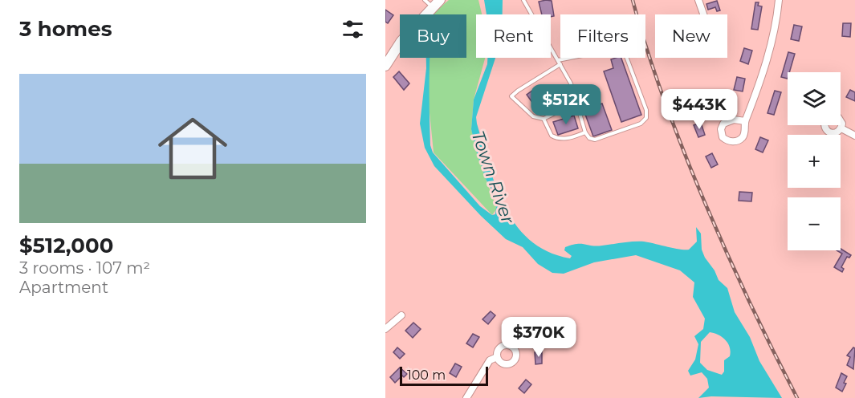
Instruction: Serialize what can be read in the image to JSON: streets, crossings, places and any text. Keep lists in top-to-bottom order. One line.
{"water":["Town River"],"scale_bar":"100 m","page":{"heading":"3 homes","chip":["Buy","Rent","Filters","New"],"list":[{"name":"$512,000","note":"3 rooms · 107 m² · Apartment"}],"map_buttons":["+","−"],"price":["$512K","$443K","$370K"],"scale":"100 m"}}
